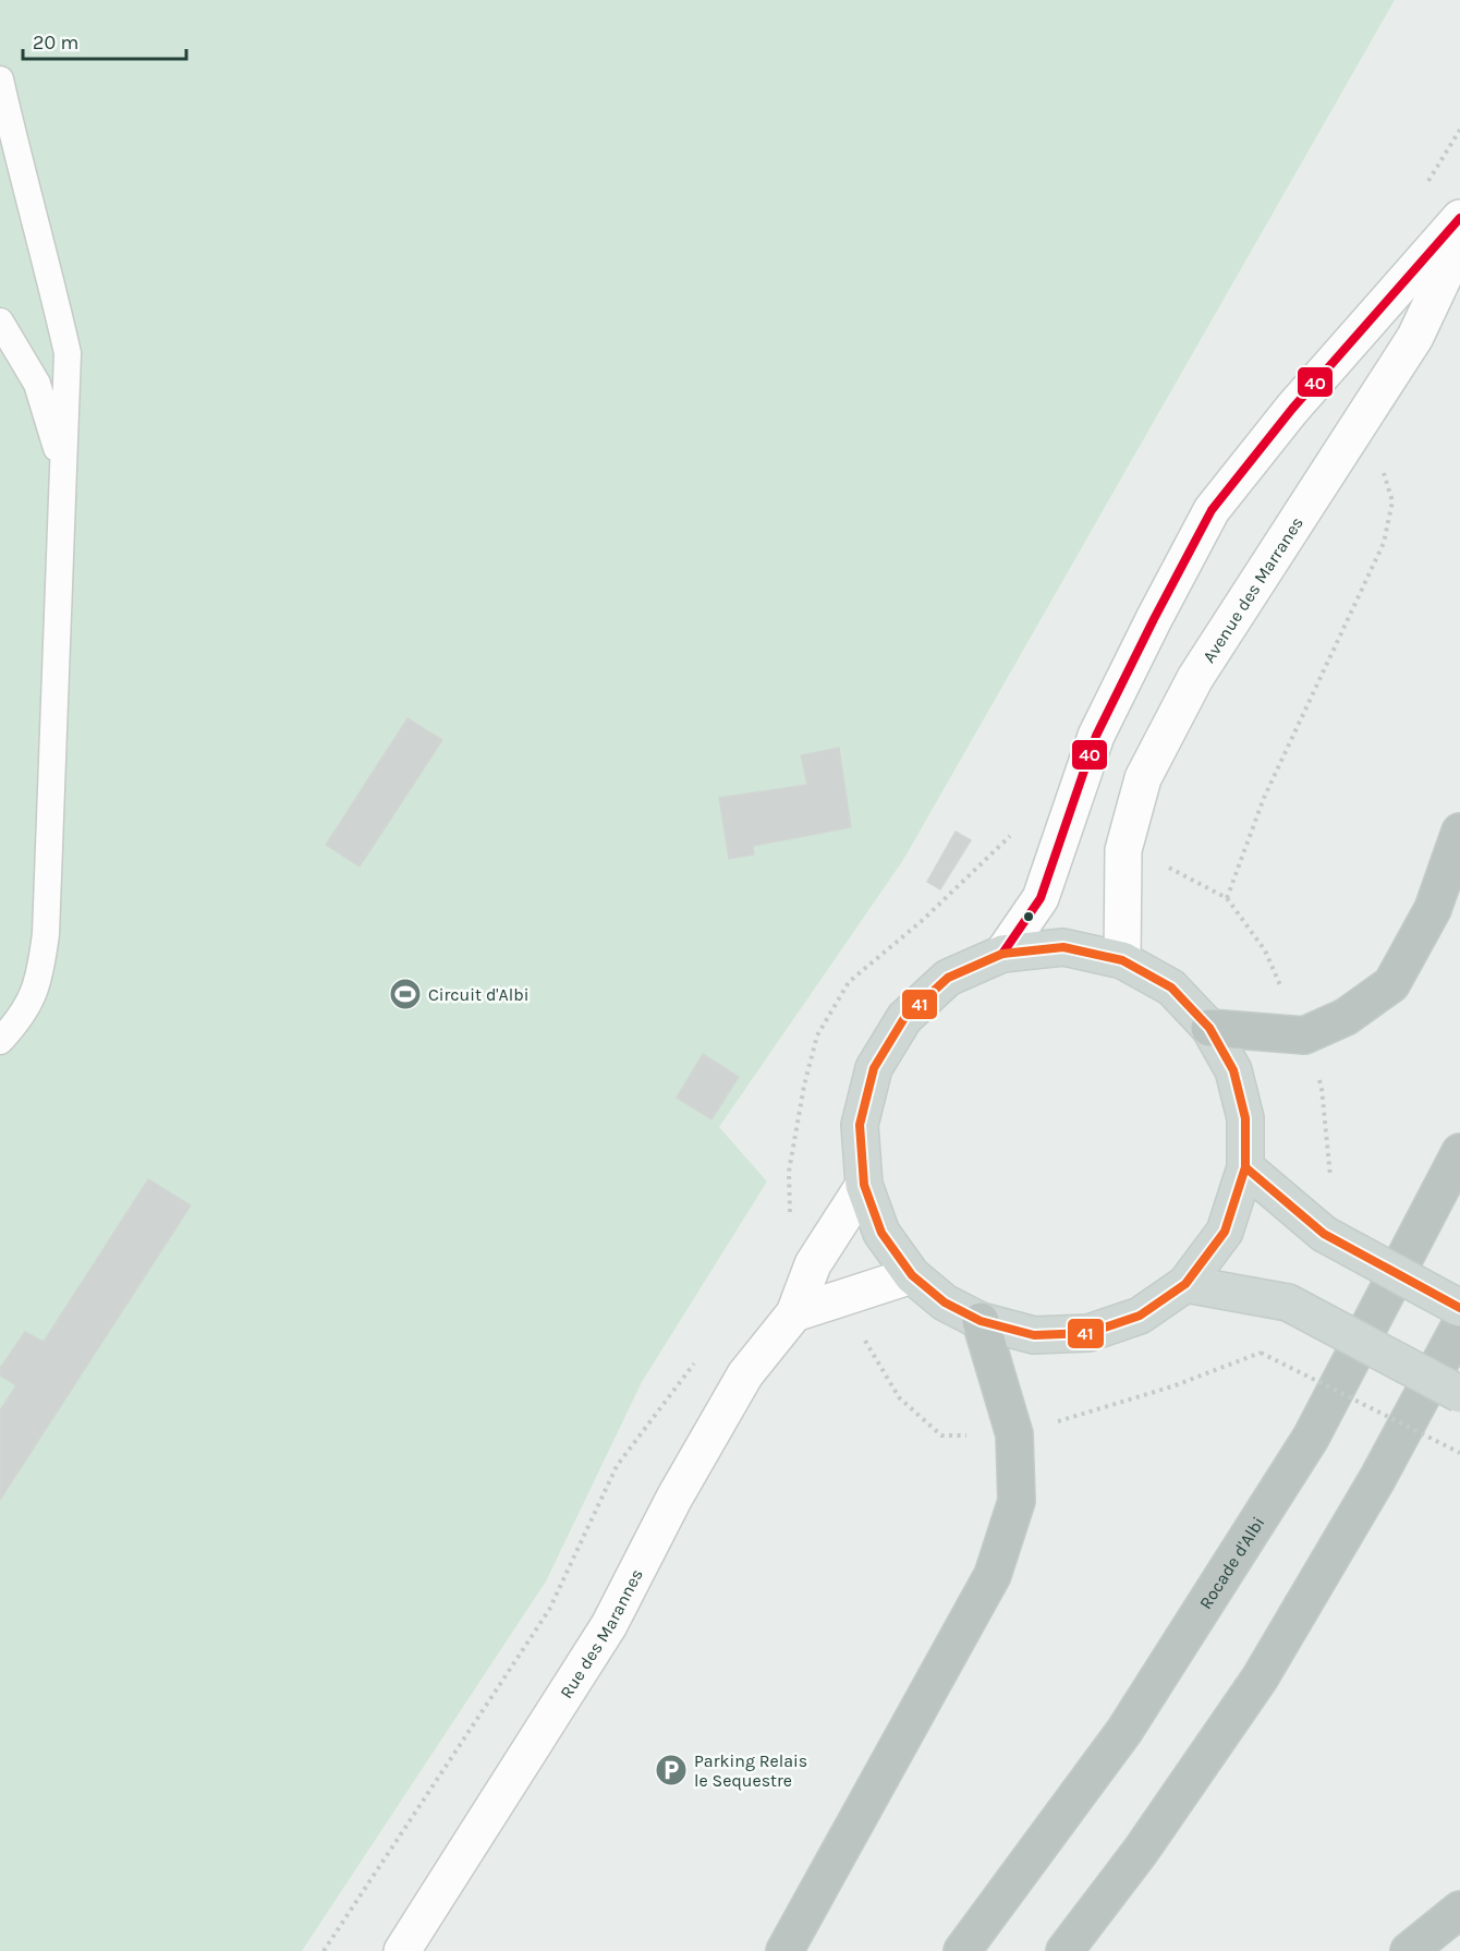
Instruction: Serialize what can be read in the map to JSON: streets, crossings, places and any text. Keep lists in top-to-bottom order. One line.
{"streets":{"highway":["Rocade d'Albi"],"street":["Avenue des Marranes","Rue des Marannes"]},"places":{"sports":["Circuit d'Albi"],"parking":["Parking Relais le Sequestre"]},"lines":["transit line 40","transit line 41"],"scale_bar":"20 m"}
